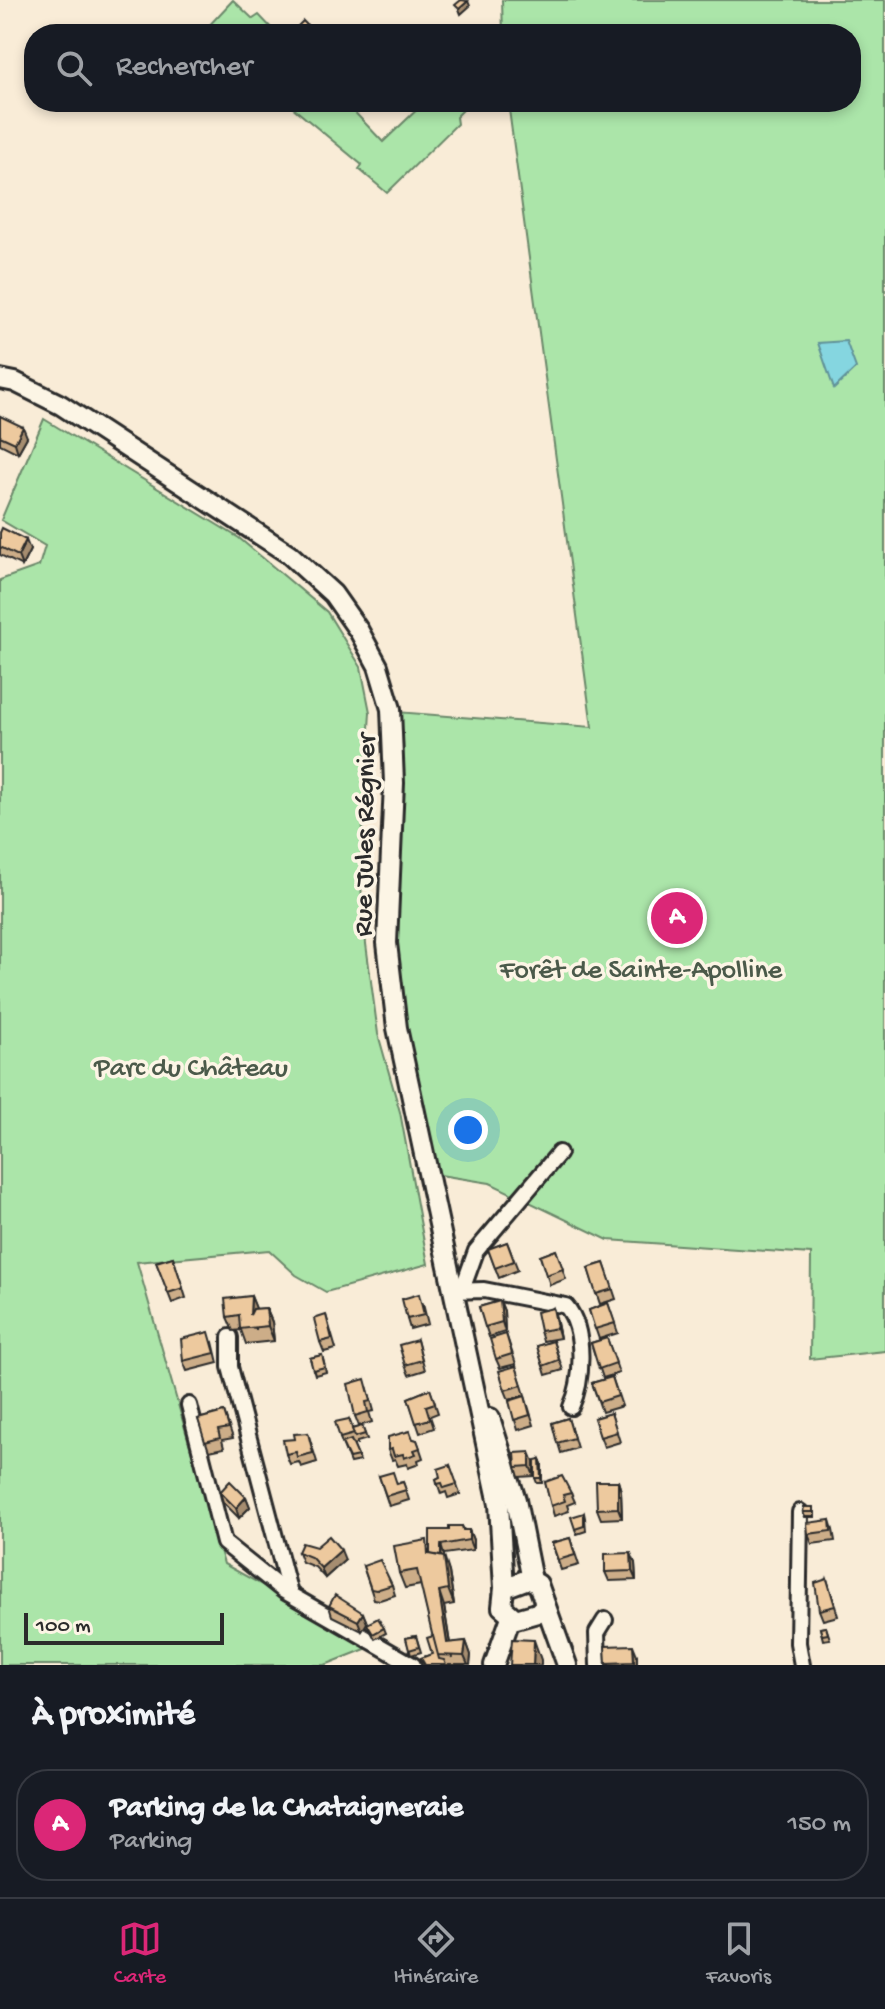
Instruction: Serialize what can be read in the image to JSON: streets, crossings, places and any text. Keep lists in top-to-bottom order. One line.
{"streets":{"street":["Rue Jules Régnier"]},"parks":["Forêt de Sainte-Apolline","Parc du Château"],"scale_bar":"100 m","page":{"search":"Rechercher","pins":"A","scale":"100 m","heading":"À proximité","list":[{"mark":"A","name":"Parking de la Chataigneraie","note":"Parking","value":"150 m"}],"nav":["Carte","Itinéraire","Favoris"]}}
